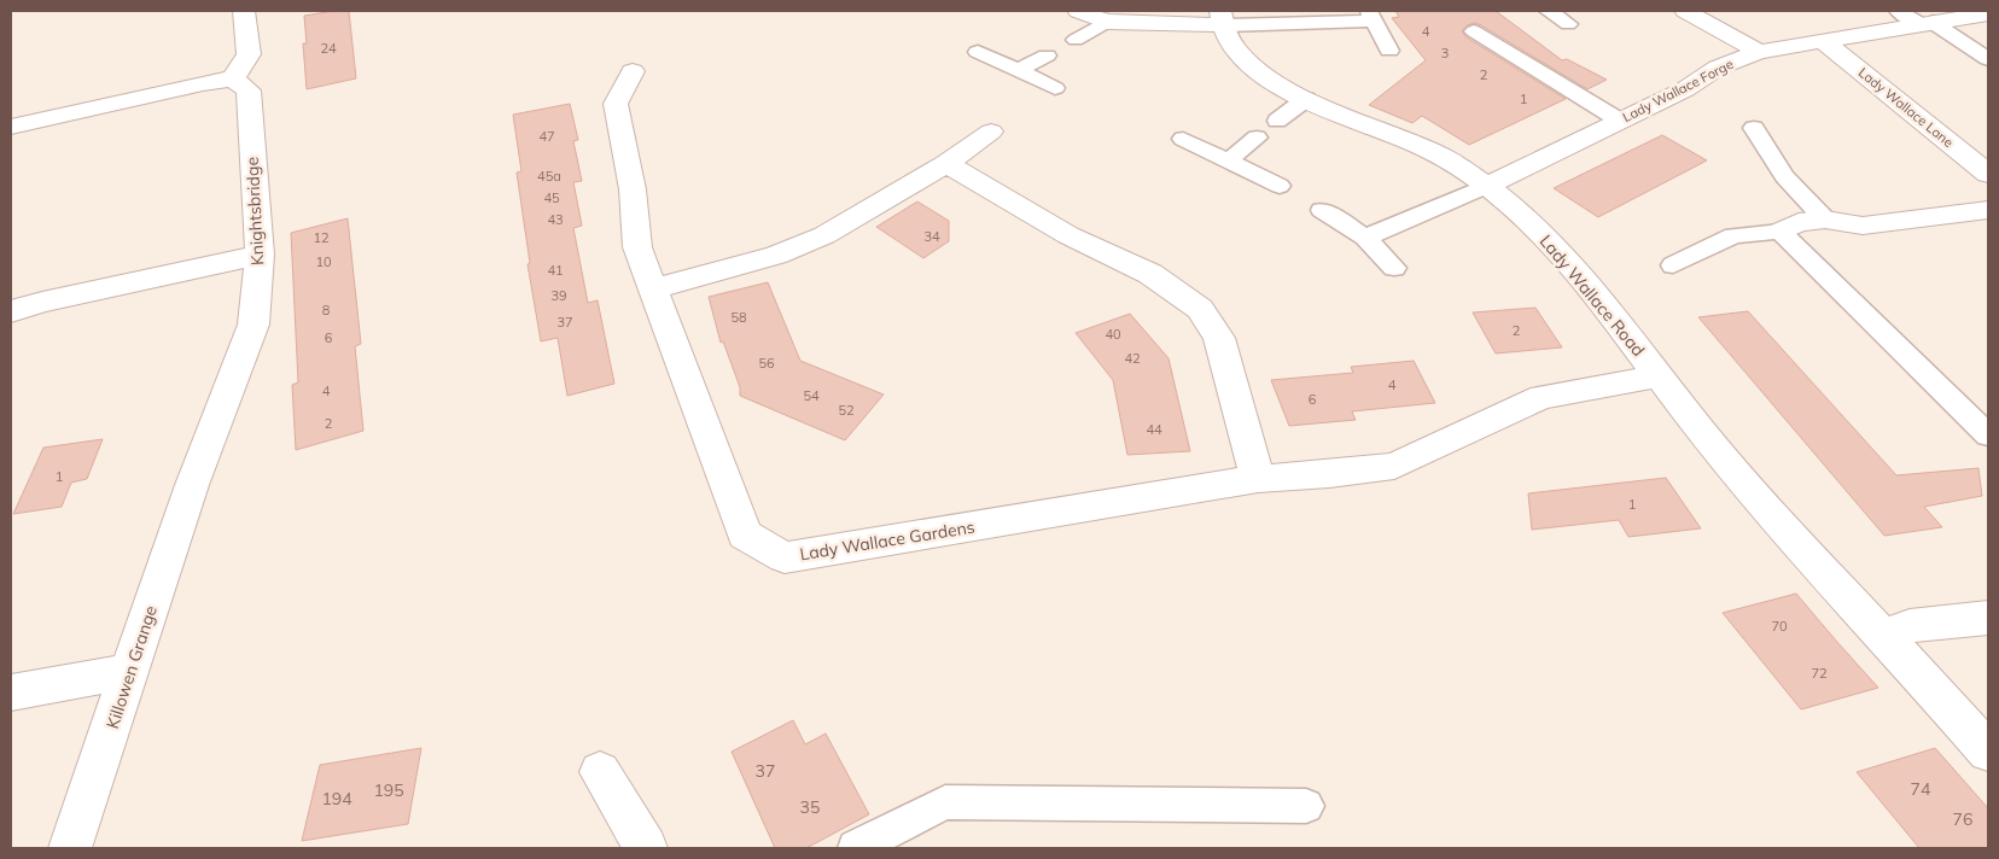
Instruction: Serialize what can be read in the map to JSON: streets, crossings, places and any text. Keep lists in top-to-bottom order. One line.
{"streets":{"street":["Lady Wallace Forge","Lady Wallace Lane","Knightsbridge","Lady Wallace Road","Lady Wallace Gardens","Killowen Grange"]},"crossings":[["Lady Wallace Forge","Lady Wallace Lane"],["Lady Wallace Forge","Lady Wallace Road"],["Knightsbridge","Killowen Grange"],["Lady Wallace Road","Lady Wallace Gardens"]],"house_numbers":["4","24","3","2","1","47","45a","45","43","34","12","10","41","39","8","58","37","2","40","6","42","56","4","4","54","6","52","2","44","1","1","70","72","37","74","195","194","35","76"]}
